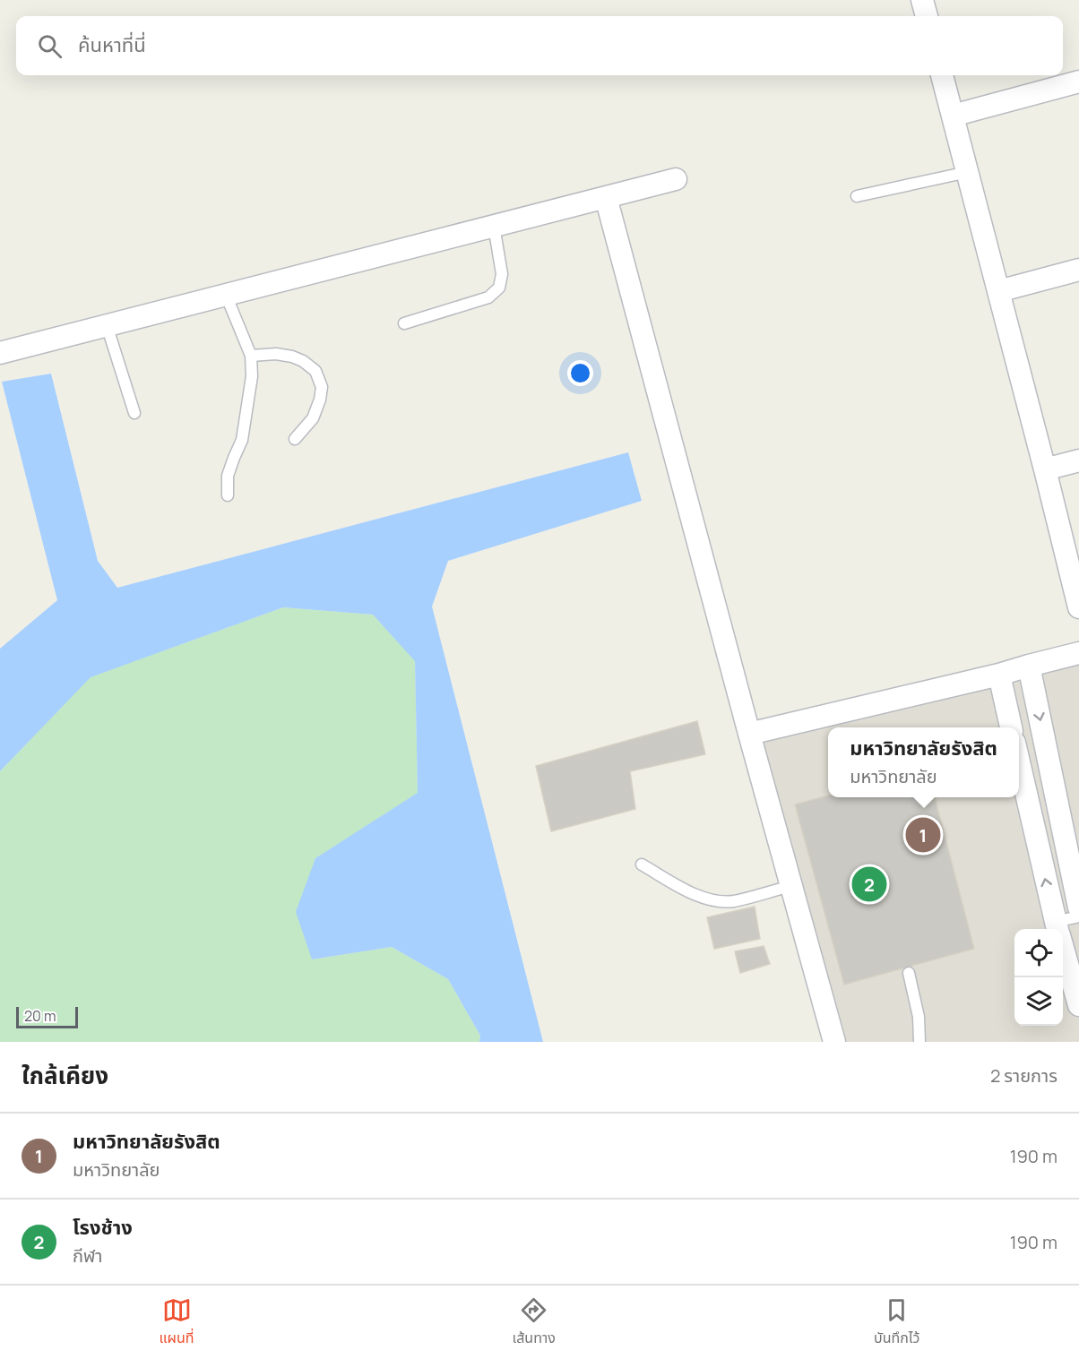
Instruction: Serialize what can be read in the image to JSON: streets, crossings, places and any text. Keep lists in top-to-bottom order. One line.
{"scale_bar":"20 m","page":{"search":"ค้นหาที่นี่","popup":["มหาวิทยาลัยรังสิต","มหาวิทยาลัย"],"pins":["1","2"],"scale":"20 m","heading":["ใกล้เคียง","2 รายการ"],"list":[{"mark":"1","name":"มหาวิทยาลัยรังสิต","note":"มหาวิทยาลัย","value":"190 m"},{"mark":"2","name":"โรงช้าง","note":"กีฬา","value":"190 m"}],"nav":["แผนที่","เส้นทาง","บันทึกไว้"]}}
